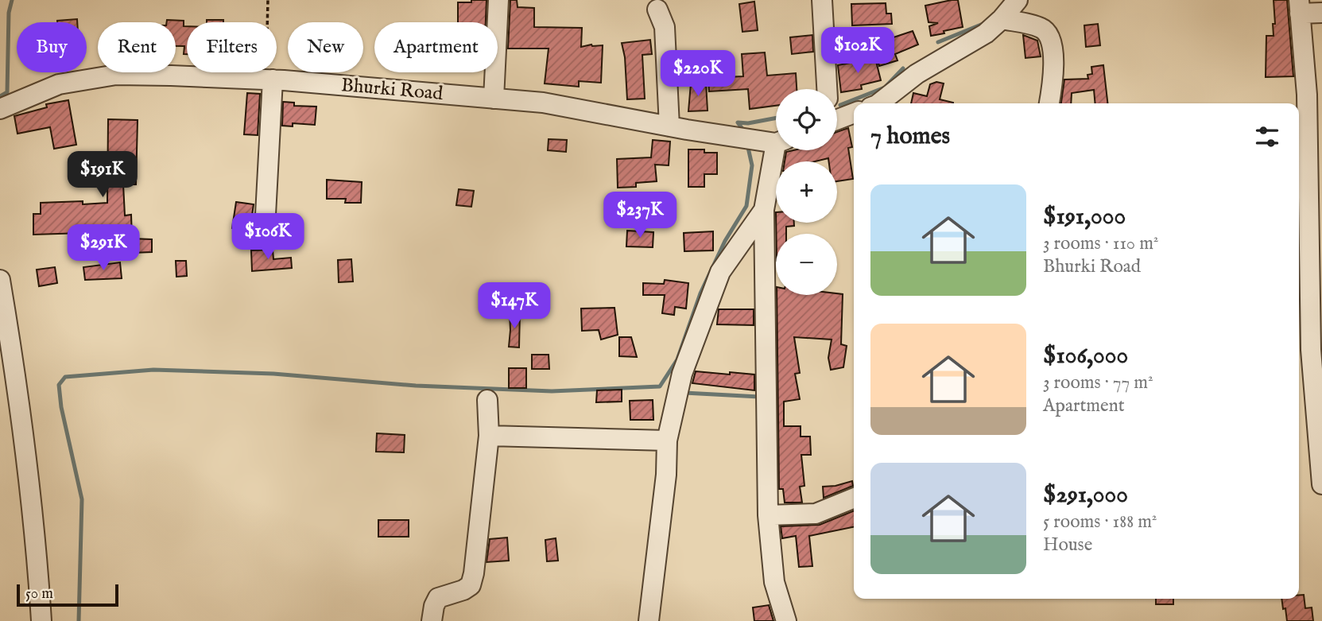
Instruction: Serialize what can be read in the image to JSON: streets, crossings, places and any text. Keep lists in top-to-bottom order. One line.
{"streets":{"street":["Bhurki Road"]},"scale_bar":"50 m","page":{"chip":["Buy","Rent","Filters","New","Apartment"],"price":["$102K","$220K","$191K","$237K","$106K","$291K","$147K"],"map_buttons":["+","−"],"heading":"7 homes","list":[{"name":"$191,000","note":"3 rooms · 110 m² · Bhurki Road"},{"name":"$106,000","note":"3 rooms · 77 m² · Apartment"},{"name":"$291,000","note":"5 rooms · 188 m² · House"}],"scale":"50 m"}}
